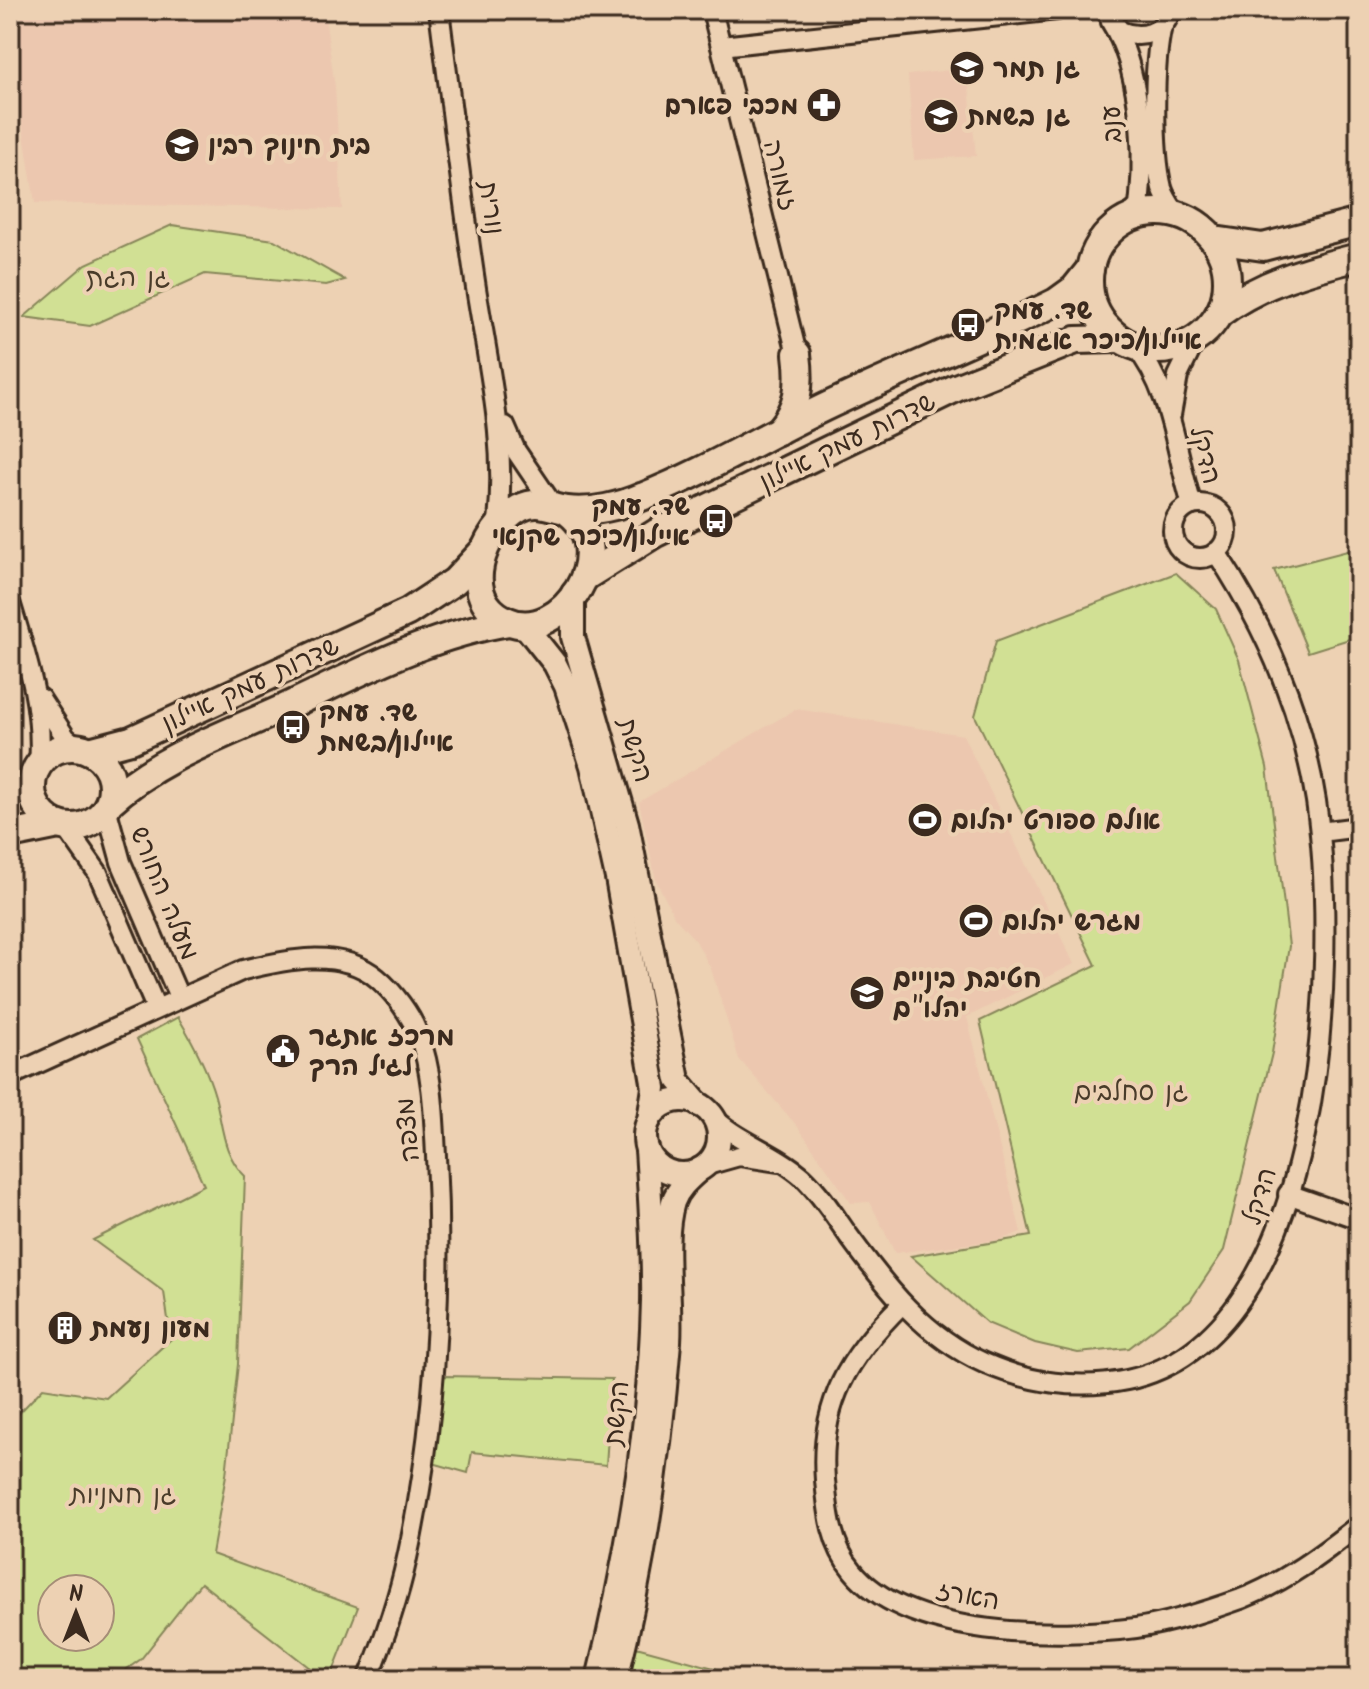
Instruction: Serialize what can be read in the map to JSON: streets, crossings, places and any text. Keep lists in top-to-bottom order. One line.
{"streets":{"main road":["שדרות עמק איילון"],"street":["ענב","זמורה","נורית","הדקל","הקשת","מעלה החורש","מצפה","הארז"]},"crossings":[["ענב","שדרות עמק איילון"],["ענב","הדקל"],["נורית","שדרות עמק איילון"],["נורית","הקשת"],["שדרות עמק איילון","הדקל"],["שדרות עמק איילון","הקשת"],["שדרות עמק איילון","מעלה החורש"],["הדקל","הקשת"],["הדקל","הארז"],["מעלה החורש","מצפה"]],"parks":["גן הגת","גן סחלבים","גן חמניות"],"places":{"school or university":["גן תמר","גן בשמת","בית חינוך רבין","חטיבת ביניים יהלו\"ם"],"pharmacy":["מכבי פארם"],"bus stop":["שד. עמק איילון/כיכר אגמית","שד. עמק איילון/כיכר שקנאי","שד. עמק איילון/בשמת"],"sports":["אולם ספורט יהלום","מגרש יהלום"],"public building":["מרכז אתגר לגיל הרך"],"building":["מעון נעמת"]},"north":"top"}
